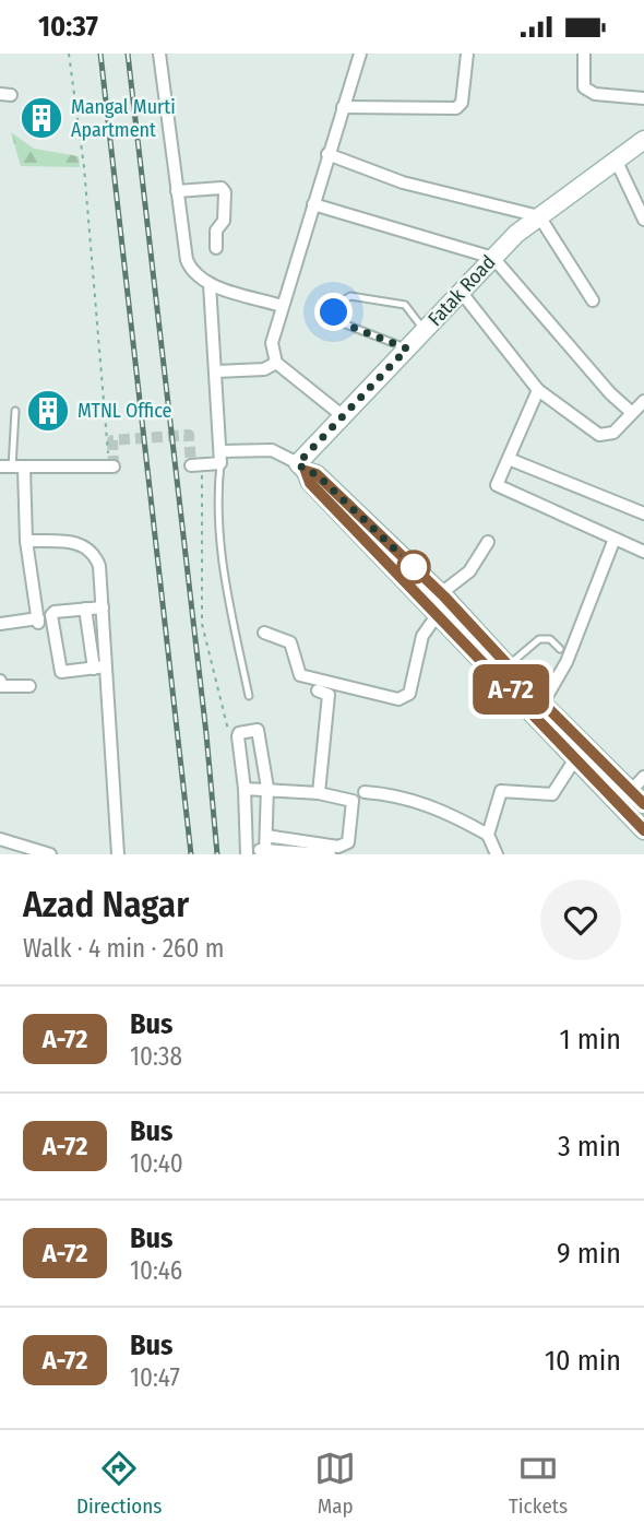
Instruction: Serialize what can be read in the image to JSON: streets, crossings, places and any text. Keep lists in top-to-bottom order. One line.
{"streets":{"main road":["Fatak Road"]},"places":{"building":["Mangal Murti Apartment","MTNL Office"]},"lines":["bus line A-72"],"page":{"status":"10:37","on_map":"A-72","heading":["Azad Nagar","Walk · 4 min · 260 m"],"list":[{"mark":"A-72","name":"Bus","note":"10:38","value":"1 min"},{"mark":"A-72","name":"Bus","note":"10:40","value":"3 min"},{"mark":"A-72","name":"Bus","note":"10:46","value":"9 min"},{"mark":"A-72","name":"Bus","note":"10:47","value":"10 min"}],"tabs":["Directions","Map","Tickets"]}}
